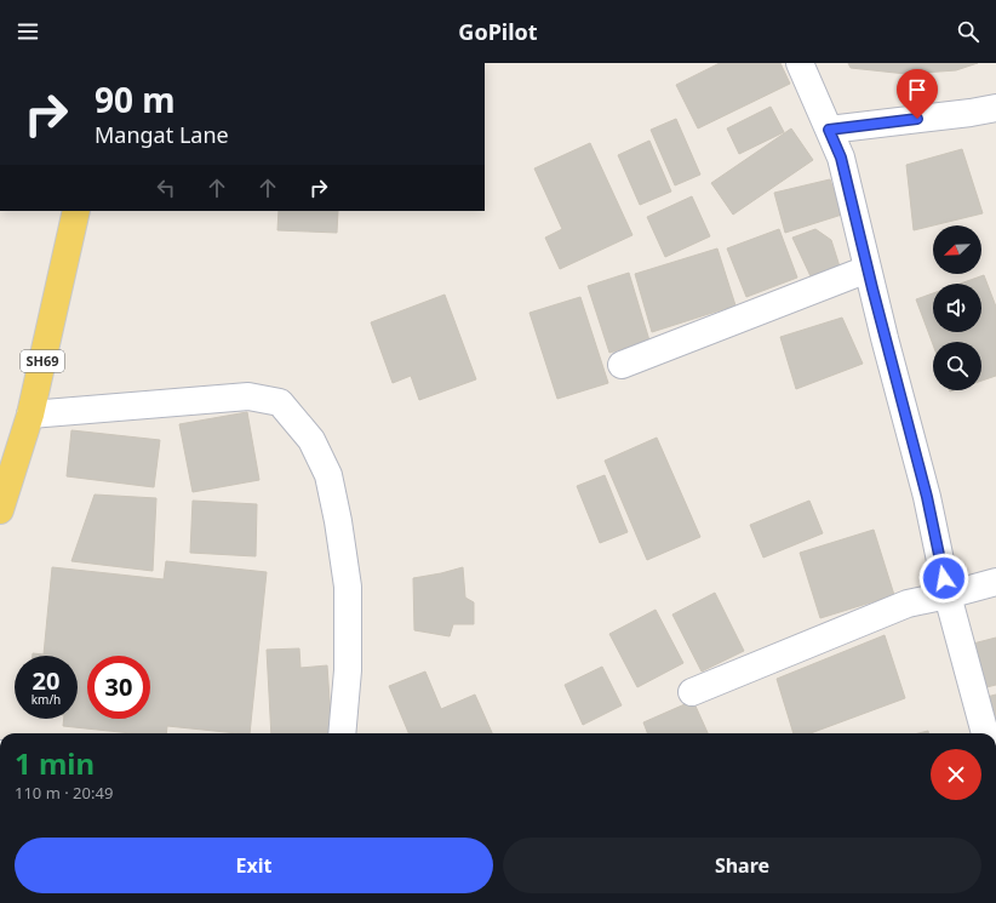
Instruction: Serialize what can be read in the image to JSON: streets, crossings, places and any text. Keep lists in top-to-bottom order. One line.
{"streets":{"main road":["SH69"]},"north":"bottom left","page":{"header":"GoPilot","turn":["90 m","Mangat Lane"],"speed":"20 km/h","limit":"30","heading":["1 min","110 m · 20:49"],"buttons":["Exit","Share"]}}
